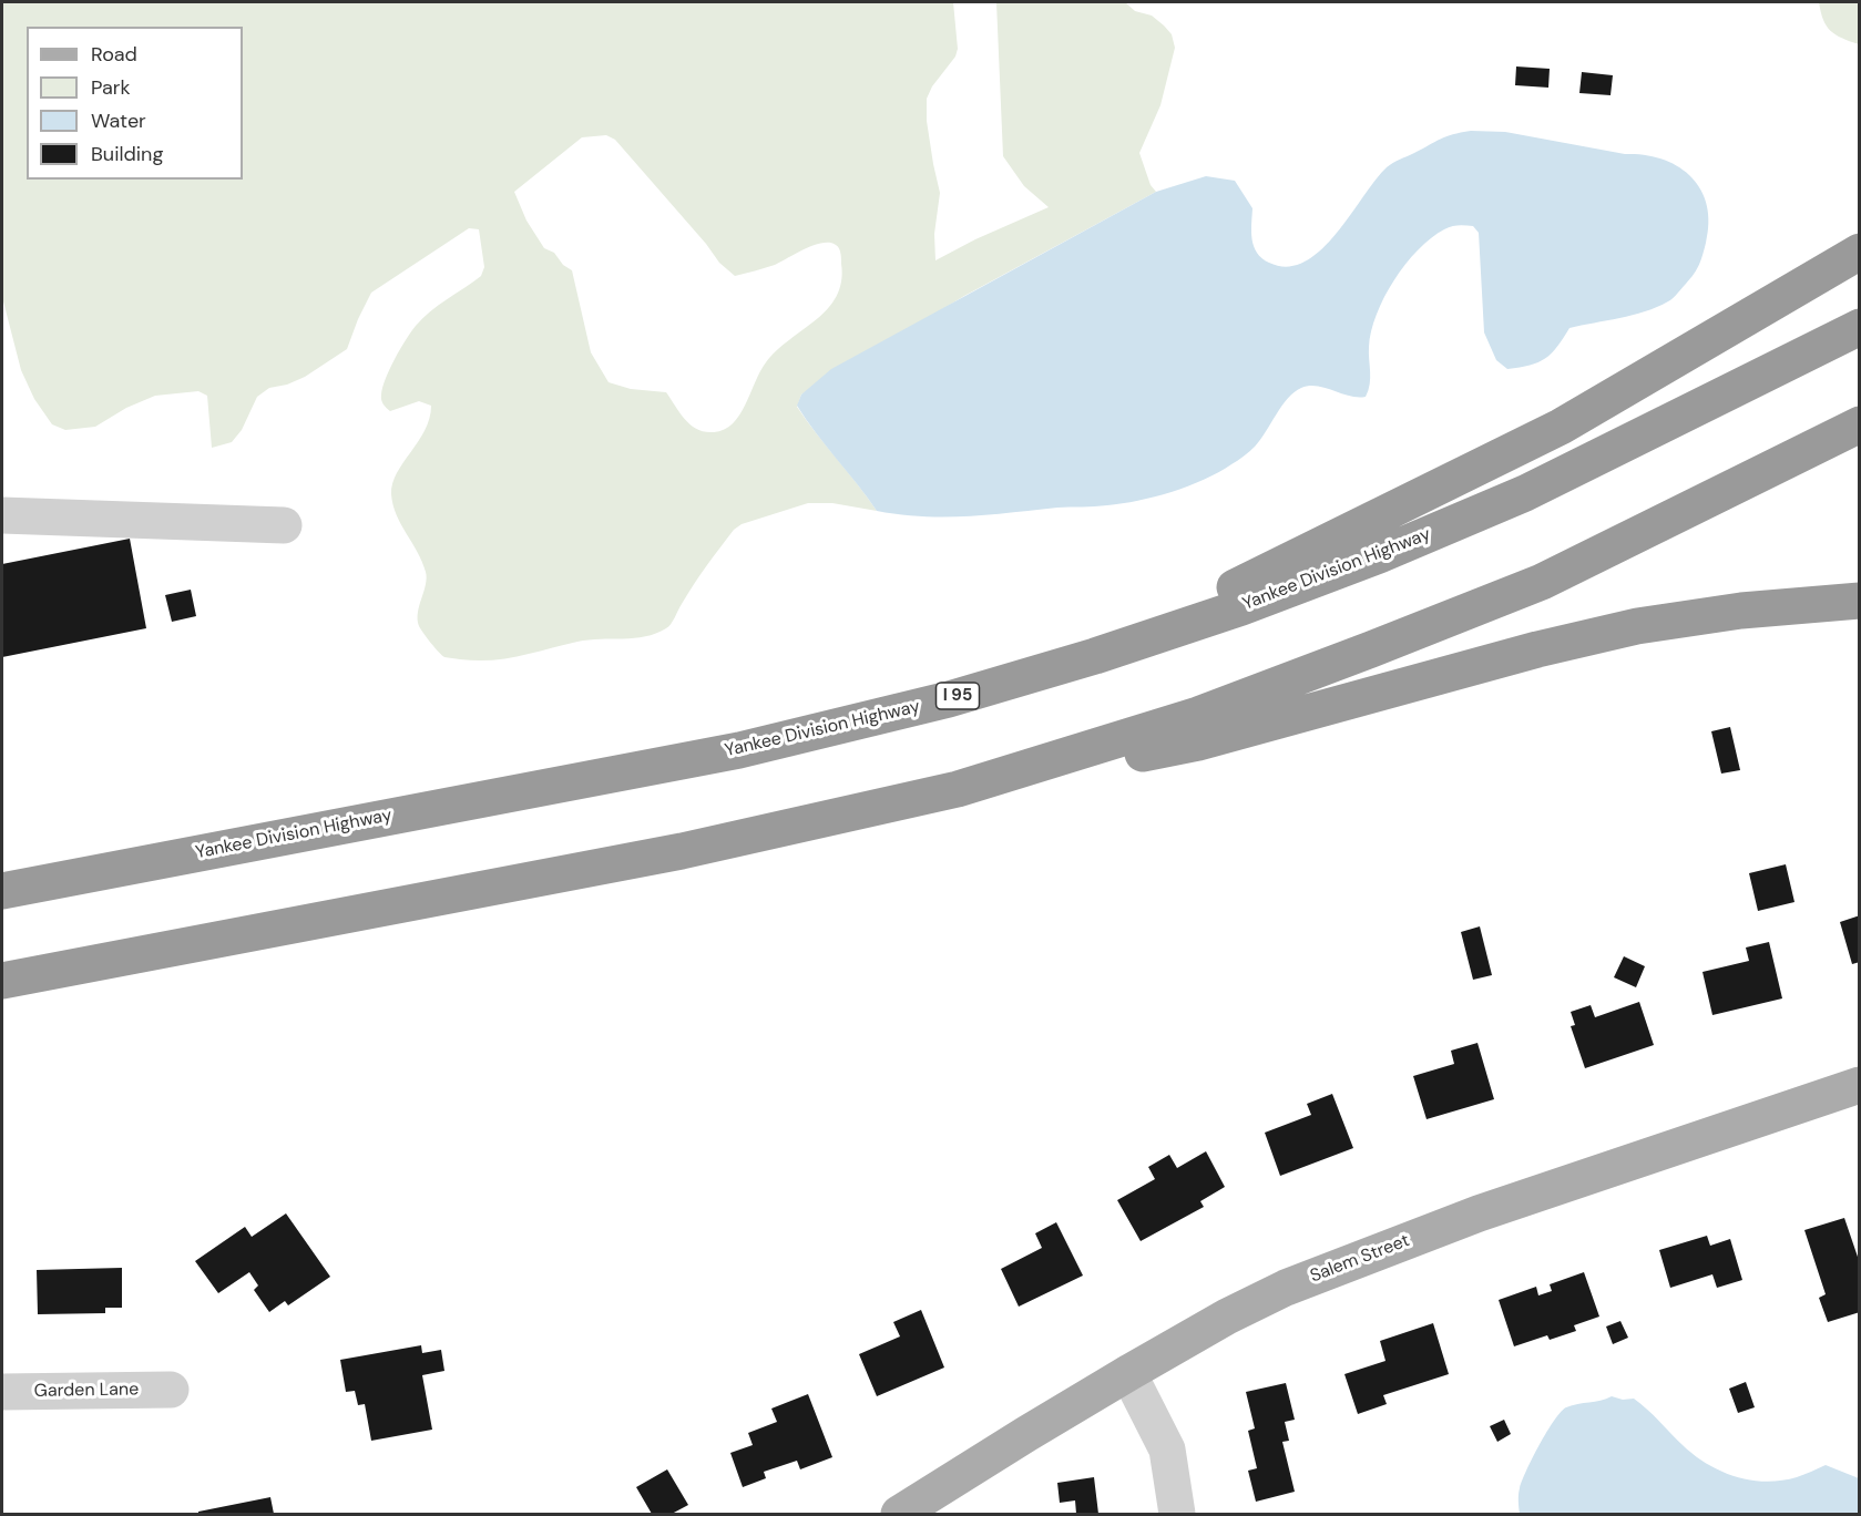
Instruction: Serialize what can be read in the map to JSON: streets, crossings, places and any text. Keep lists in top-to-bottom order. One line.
{"streets":{"highway":["Yankee Division Highway","I 95"],"main road":["Salem Street"],"street":["Garden Lane"]},"legend":["Road","Park","Water","Building"]}
